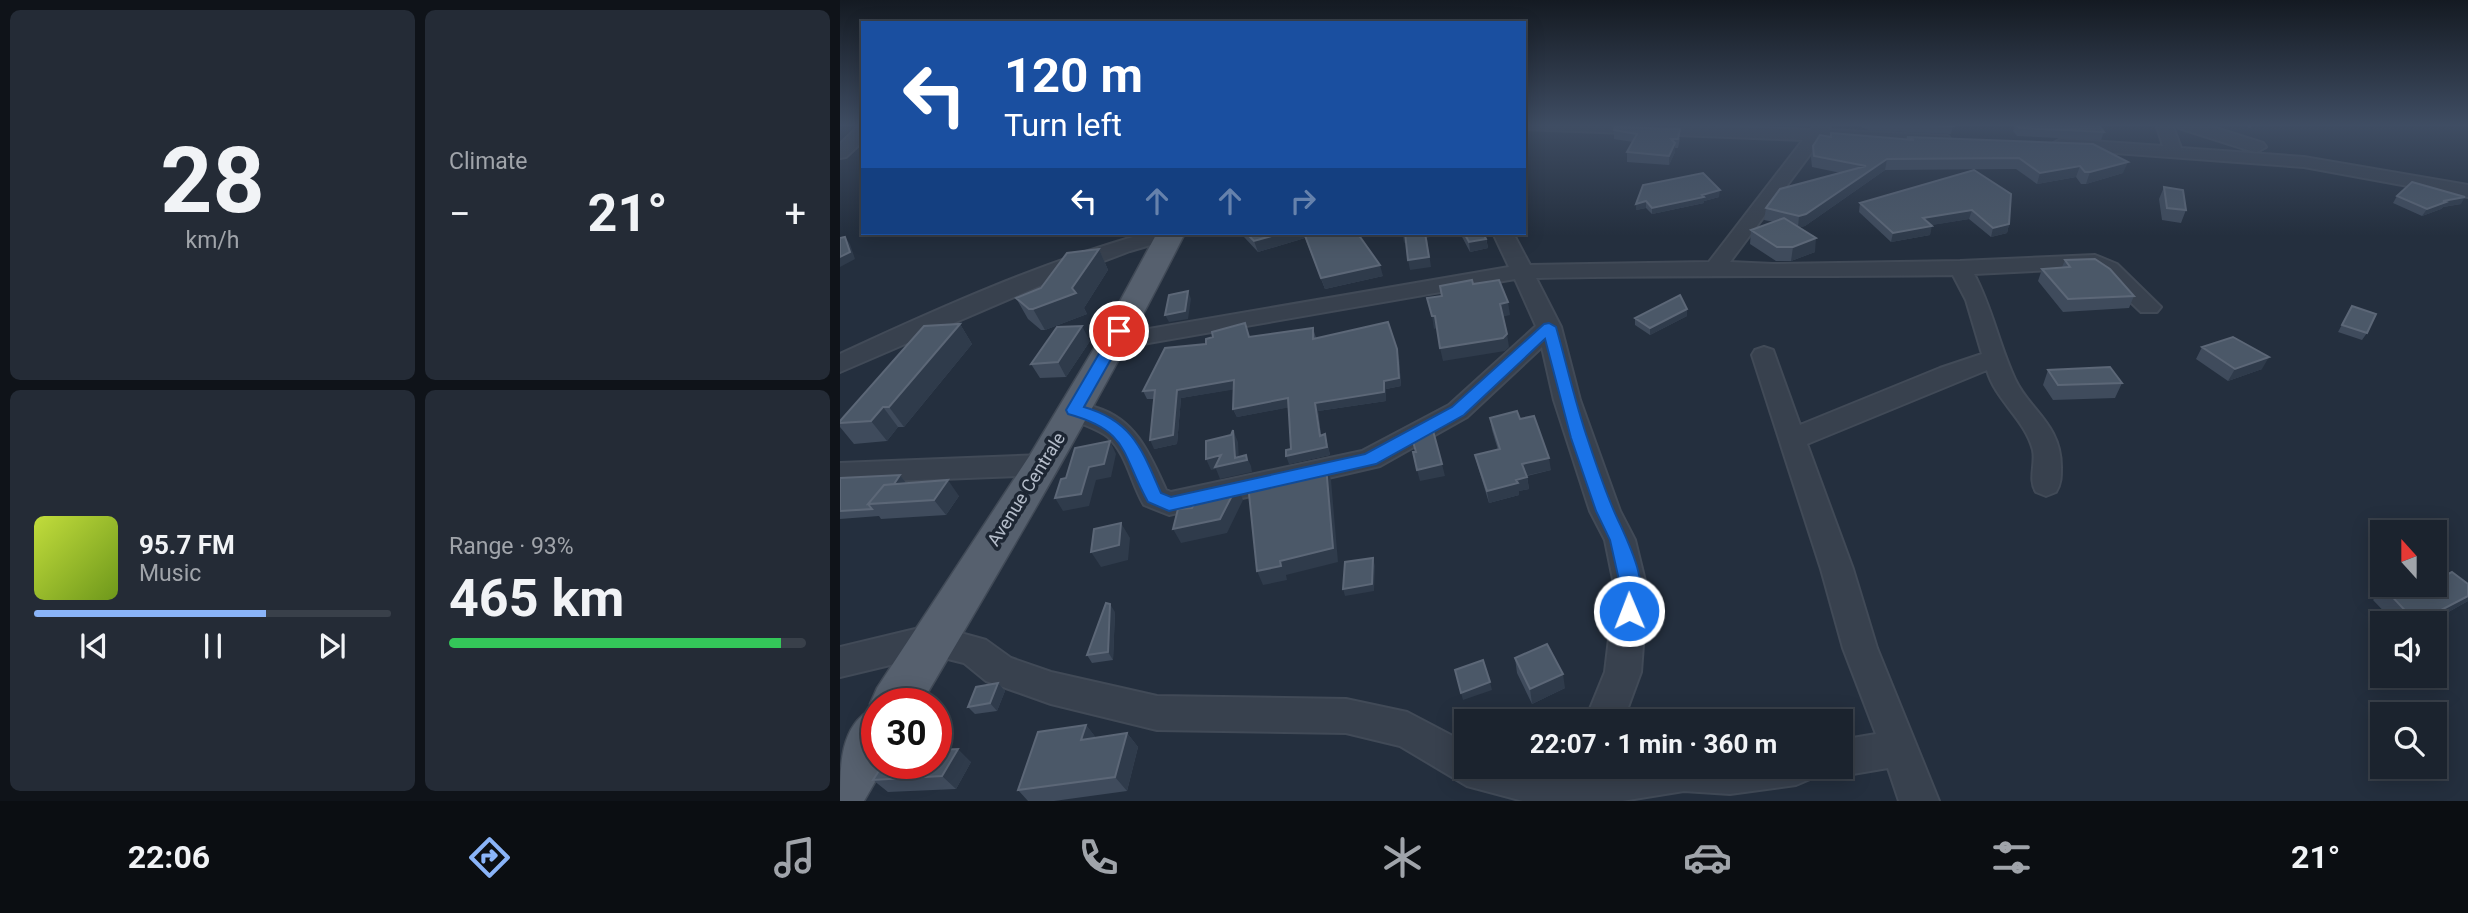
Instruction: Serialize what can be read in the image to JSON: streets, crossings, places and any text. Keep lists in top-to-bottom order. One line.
{"streets":{"main road":["Avenue Centrale"]},"north":"top","page":{"tile":[["28","km/h"],"Climate",["Range · 93%","465 km"]],"turn":["120 m","Turn left"],"heat":["−","21°","+"],"song":["95.7 FM","Music"],"limit":"30","trip":"22:07 · 1 min · 360 m","tabs":["22:06","21°"]}}
